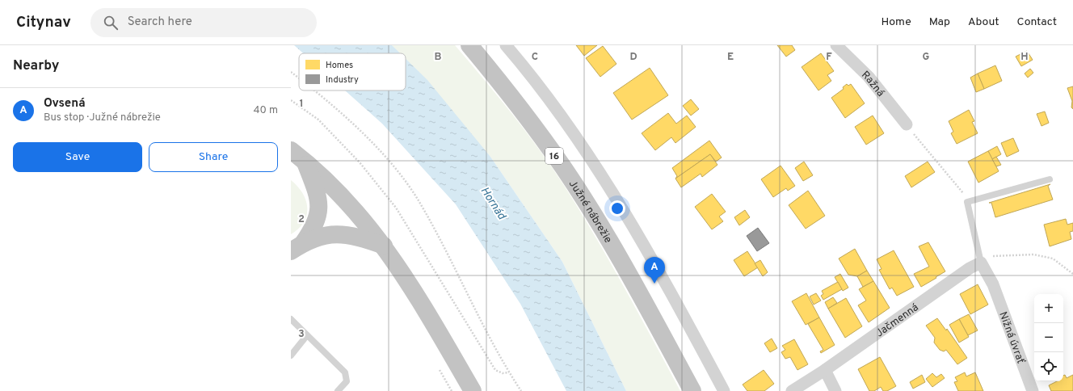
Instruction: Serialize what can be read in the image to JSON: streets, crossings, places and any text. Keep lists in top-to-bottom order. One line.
{"streets":{"highway":["16","Južné nábrežie"],"street":["Ražná","Jačmenná","Nižná úvrať"]},"crossings":[["Jačmenná","Nižná úvrať"]],"water":["Hornád"],"legend":["Homes","Industry"],"page":{"header":"Citynav","search":"Search here","nav":["Home","Map","About","Contact"],"heading":"Nearby","list":[{"mark":"A","name":"Ovsená","note":"Bus stop · Južné nábrežie","value":"40 m"}],"buttons":["Save","Share"],"pins":"A","map_buttons":["+","−"]},"grid":{"columns":["B","C","D","E","F","G","H"],"rows":["1","2","3"]}}
